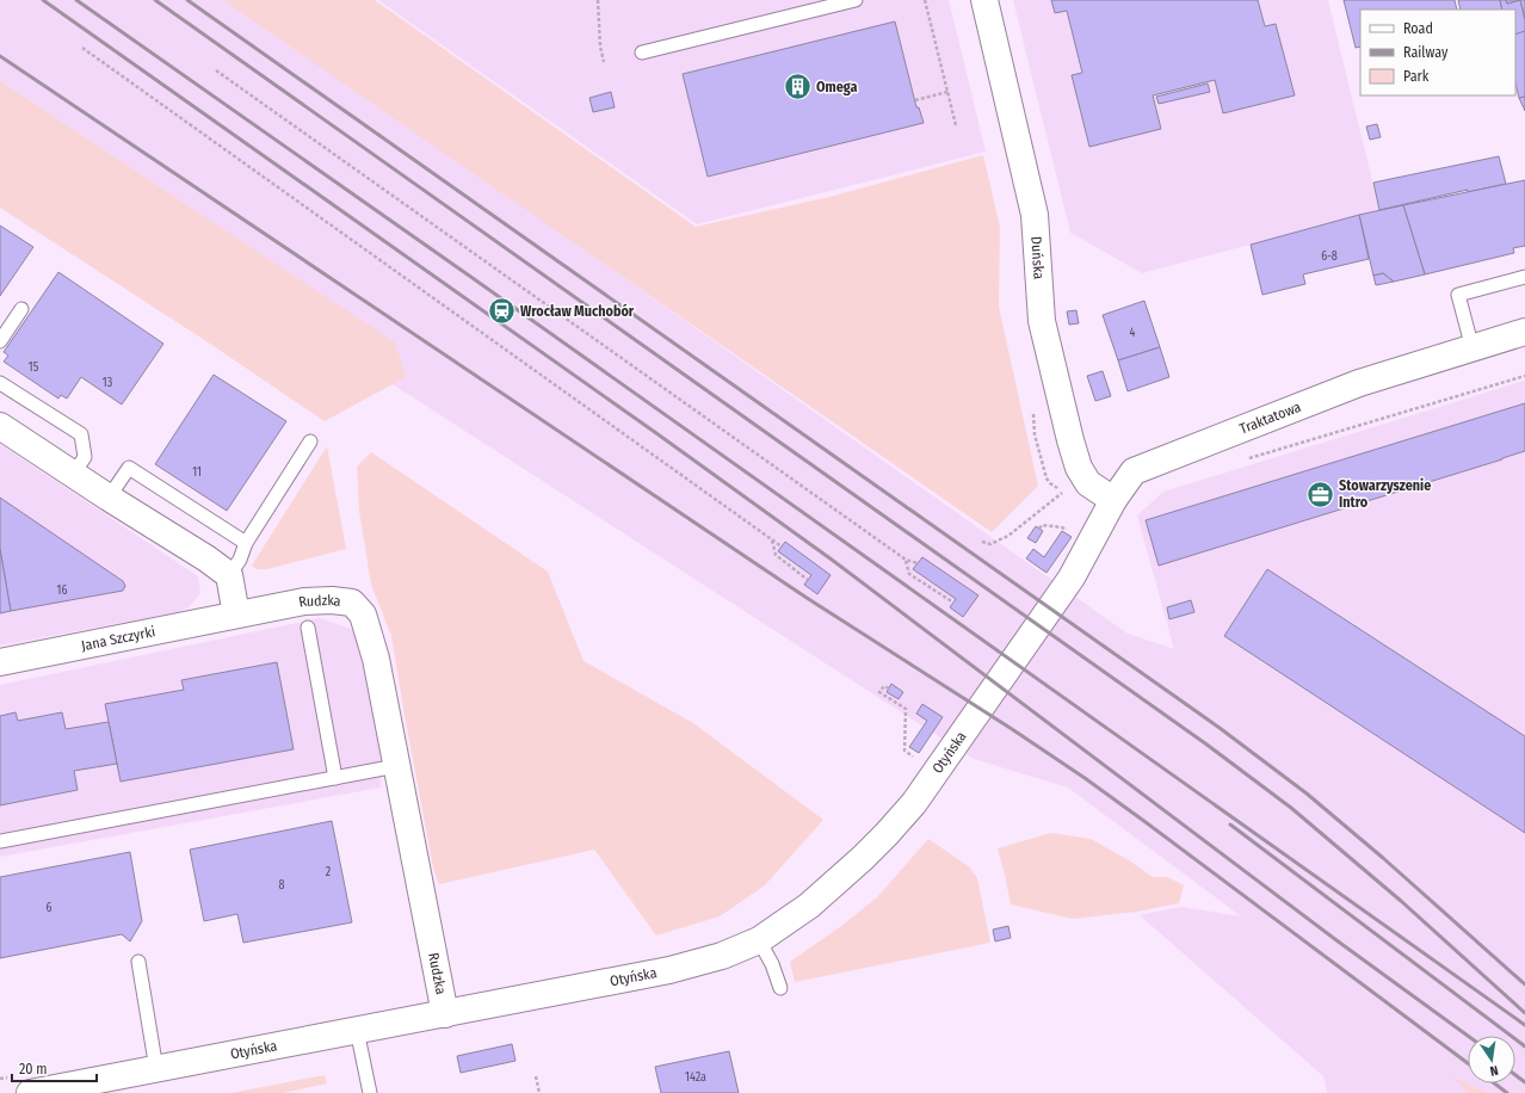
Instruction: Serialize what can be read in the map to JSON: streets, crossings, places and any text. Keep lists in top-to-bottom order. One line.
{"streets":{"street":["Duńska","Traktatowa","Rudzka","Jana Szczyrki","Otyńska"]},"crossings":[["Duńska","Traktatowa"],["Traktatowa","Otyńska"],["Rudzka","Jana Szczyrki"],["Rudzka","Otyńska"]],"places":{"building":["Omega"],"station":["Wrocław Muchobór"],"office":["Stowarzyszenie Intro"]},"house_numbers":["6-8","4","15","13","11","16","2","8","6","142a"],"legend":["Road","Railway","Park"],"scale_bar":"20 m","north":"bottom"}
